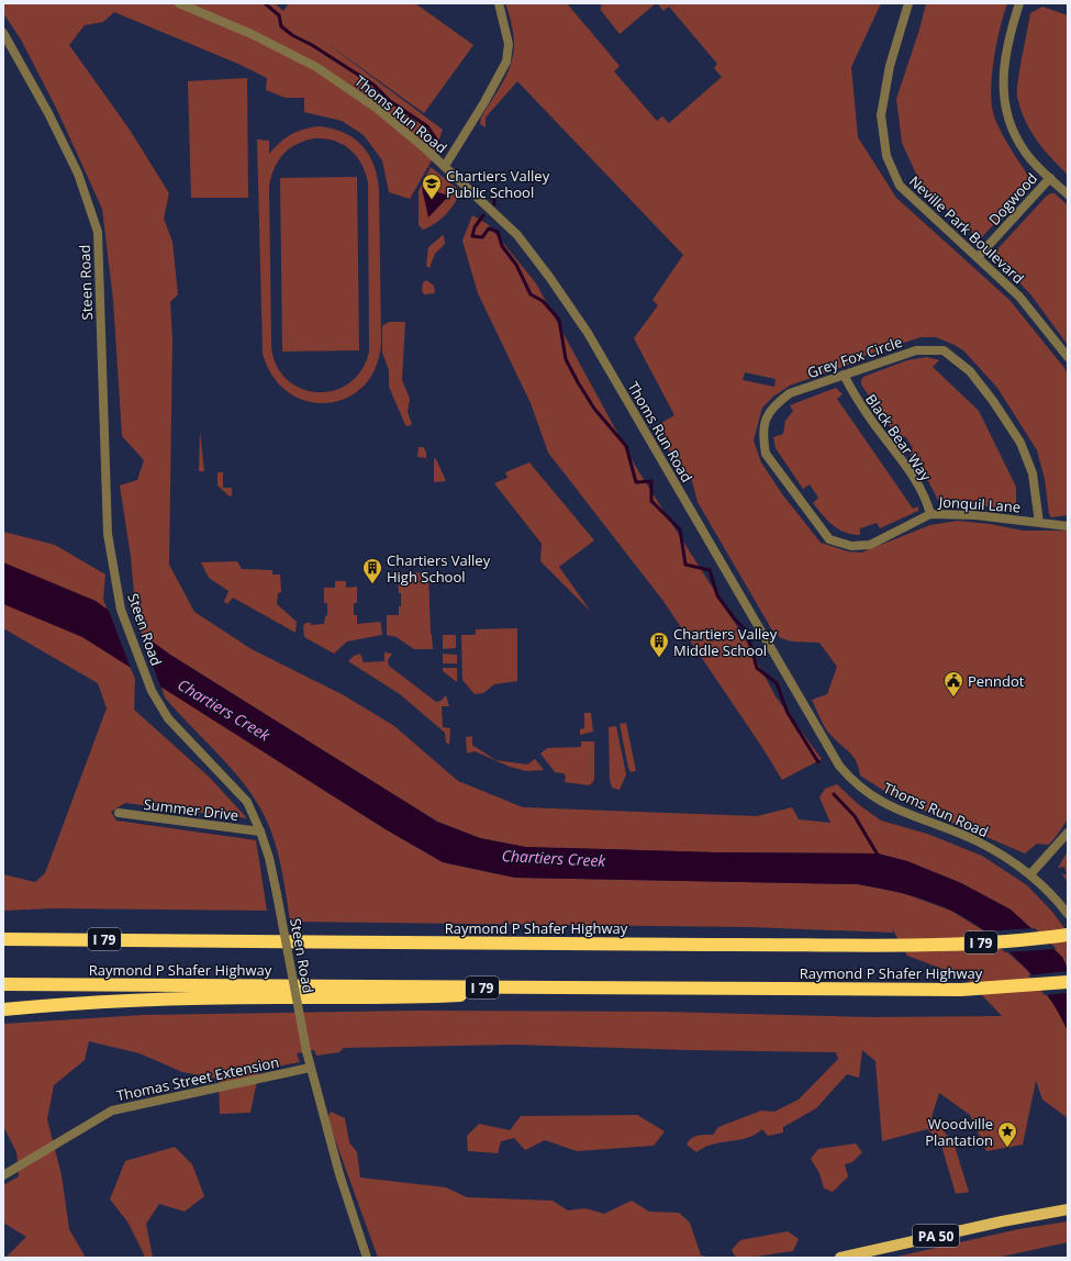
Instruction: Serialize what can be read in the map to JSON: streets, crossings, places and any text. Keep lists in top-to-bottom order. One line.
{"streets":{"highway":["Raymond P Shafer Highway","I 79"],"main road":["PA 50"],"street":["Thoms Run Road","Dogwood","Neville Park Boulevard","Steen Road","Grey Fox Circle","Black Bear Way","Jonquil Lane","Summer Drive","Thomas Street Extension"]},"crossings":[["Dogwood","Neville Park Boulevard"],["Steen Road","Summer Drive"],["Steen Road","Thomas Street Extension"],["Grey Fox Circle","Black Bear Way"],["Grey Fox Circle","Jonquil Lane"],["Black Bear Way","Jonquil Lane"]],"water":["Chartiers Creek"],"places":{"school or university":["Chartiers Valley Public School"],"building":["Chartiers Valley High School","Chartiers Valley Middle School"],"public building":["Penndot"],"place":["Woodville Plantation"]}}
